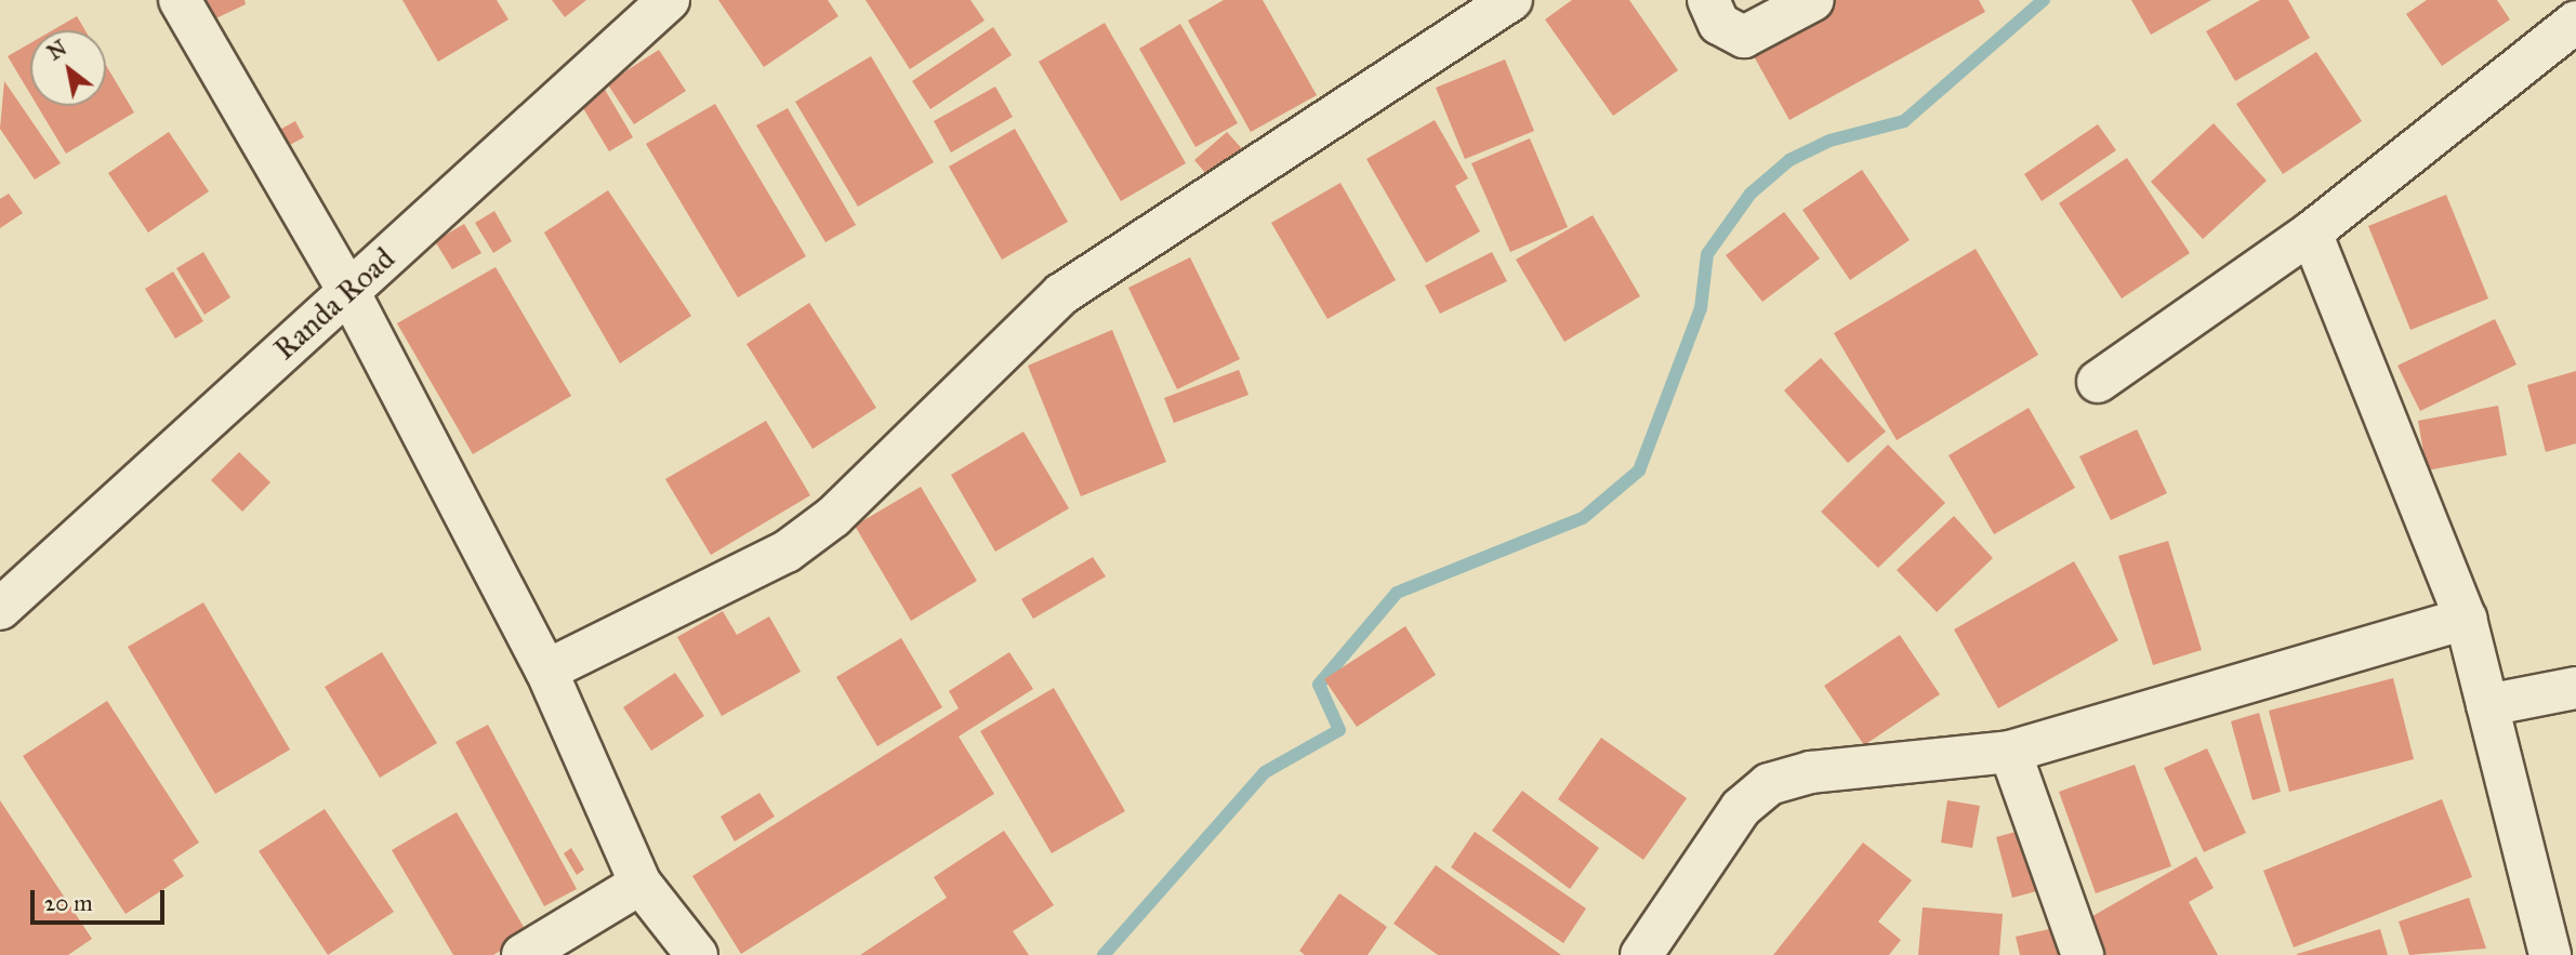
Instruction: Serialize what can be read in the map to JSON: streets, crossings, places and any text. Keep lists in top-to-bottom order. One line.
{"streets":{"street":["Randa Road"]},"scale_bar":"20 m","north":"top left"}
